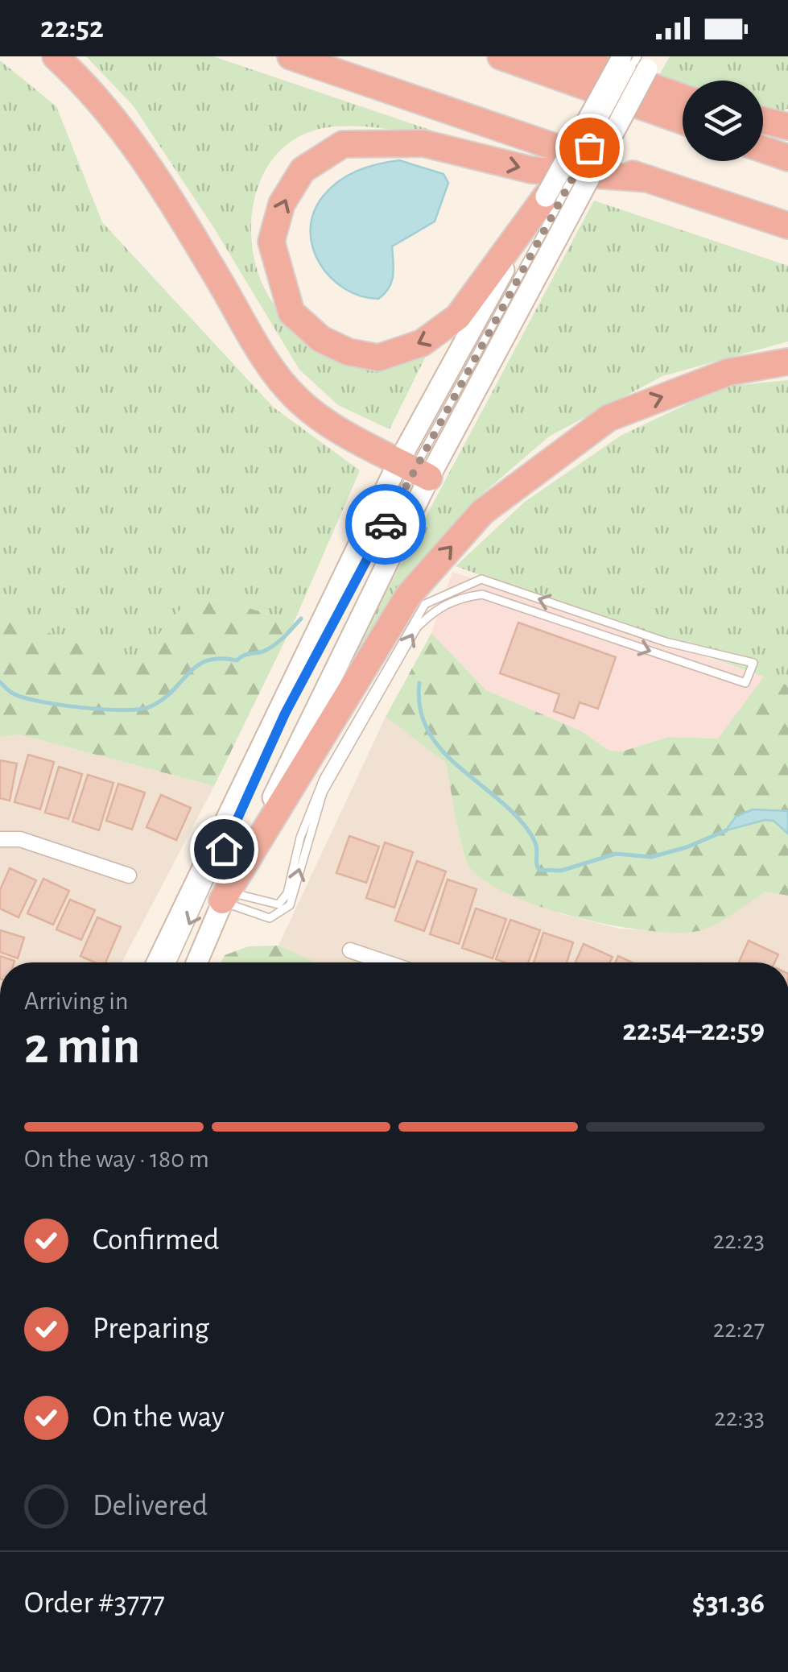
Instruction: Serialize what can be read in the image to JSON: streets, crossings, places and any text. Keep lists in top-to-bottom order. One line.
{"page":{"status":"22:52","heading":["2 min","Arriving in","22:54–22:59"],"panel":["Order #3777","$31.36"],"bar":"On the way · 180 m","list":[["Confirmed","22:23"],["Preparing","22:27"],["On the way","22:33"],"Delivered"]}}
